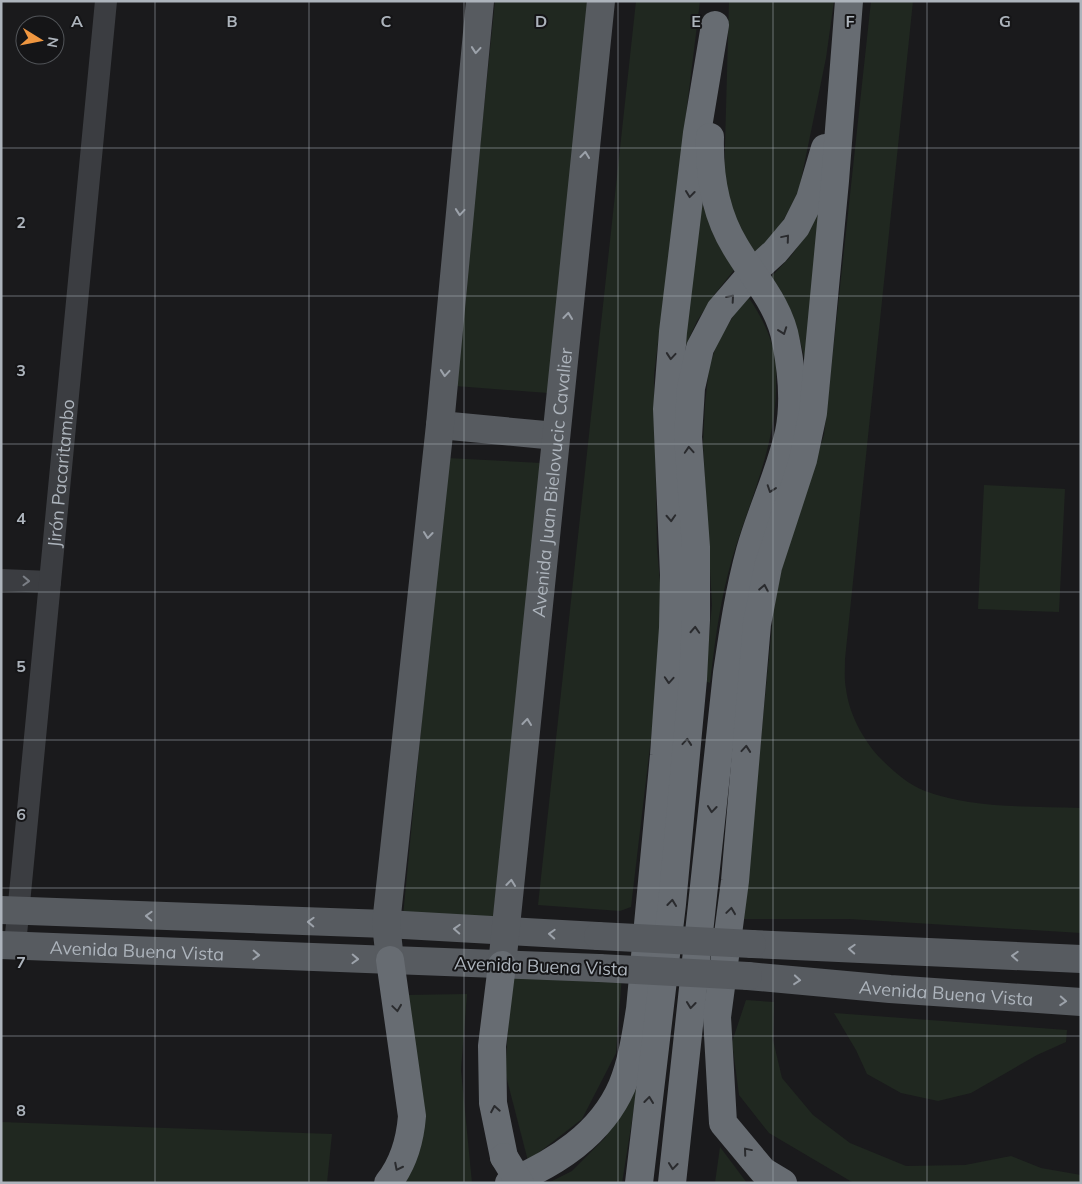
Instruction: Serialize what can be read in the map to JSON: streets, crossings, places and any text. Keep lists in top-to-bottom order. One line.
{"streets":{"main road":["Avenida Juan Bielovucic Cavalier","Avenida Buena Vista"],"street":["Jirón Pacaritambo"]},"crossings":[["Jirón Pacaritambo","Avenida Buena Vista"],["Avenida Juan Bielovucic Cavalier","Avenida Buena Vista"]],"north":"right","grid":{"columns":["A","B","C","D","E","F","G"],"rows":["2","3","4","5","6","7","8"]}}
